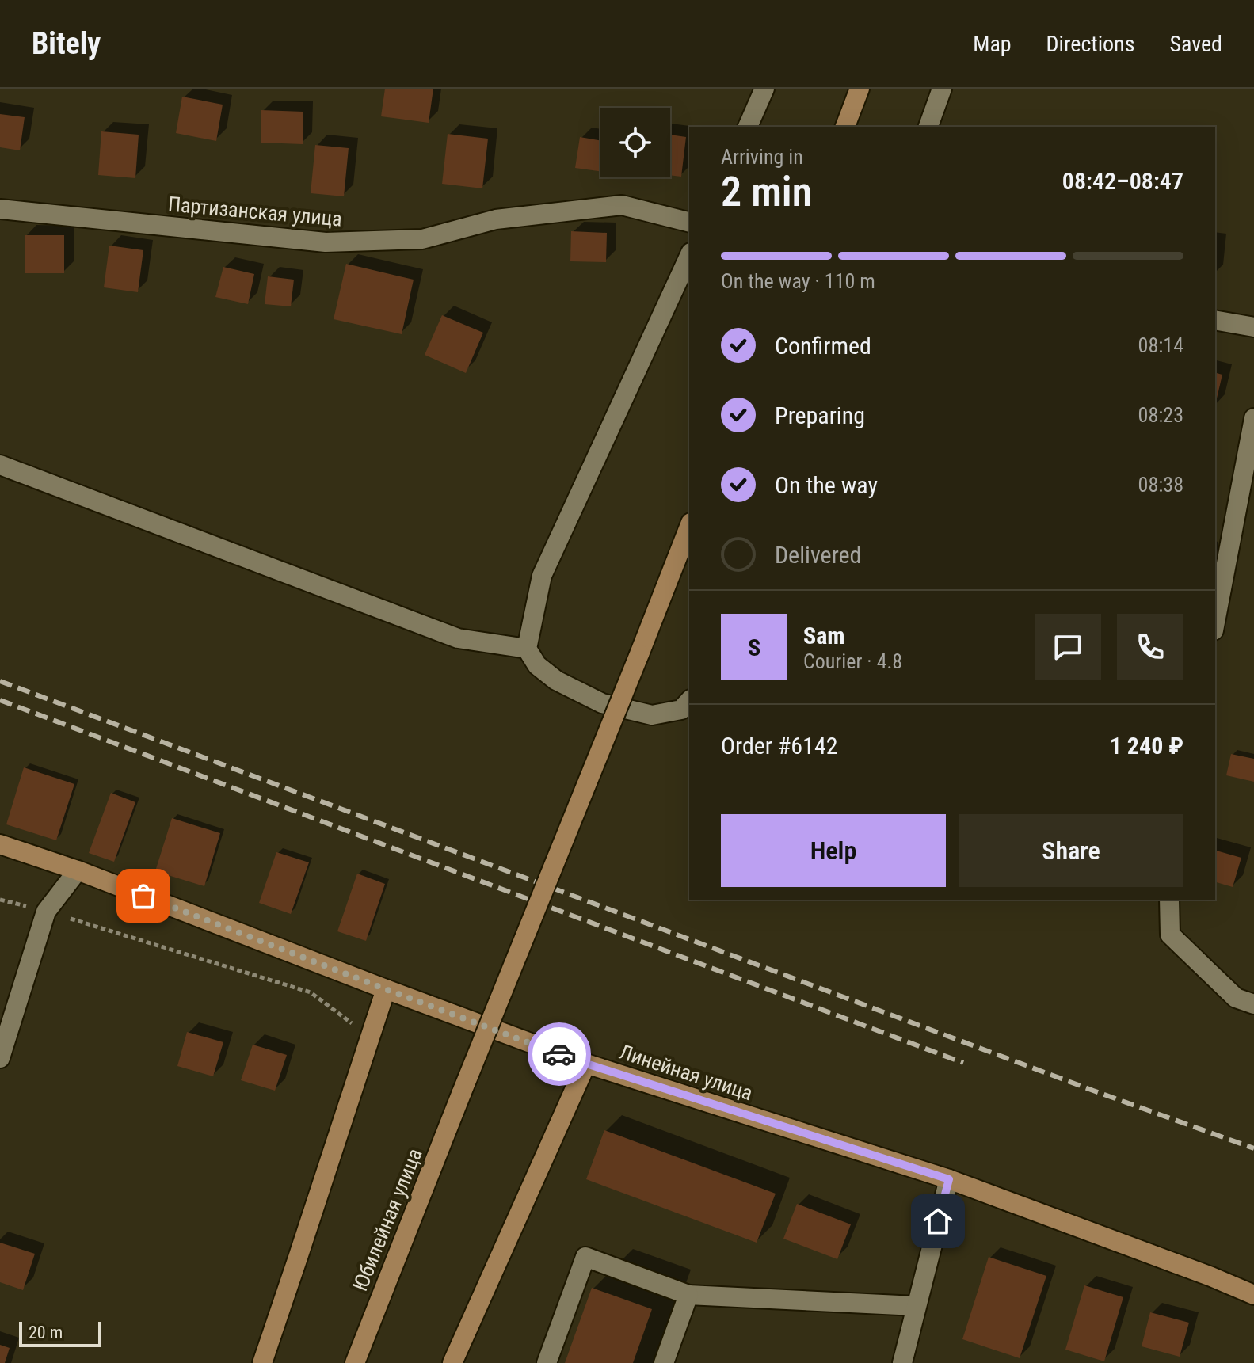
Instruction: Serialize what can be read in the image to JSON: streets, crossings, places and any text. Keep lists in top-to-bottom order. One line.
{"streets":{"main road":["Линейная улица","Юбилейная улица"],"street":["Партизанская улица"]},"scale_bar":"20 m","page":{"header":"Bitely","nav":["Map","Directions","Saved"],"heading":["2 min","Arriving in","08:42–08:47"],"panel":["Sam","Courier · 4.8","Order #6142","1 240 ₽"],"bar":"On the way · 110 m","list":[["Confirmed","08:14"],["Preparing","08:23"],["On the way","08:38"],"Delivered"],"round":"S","buttons":["Help","Share"],"scale":"20 m"}}
